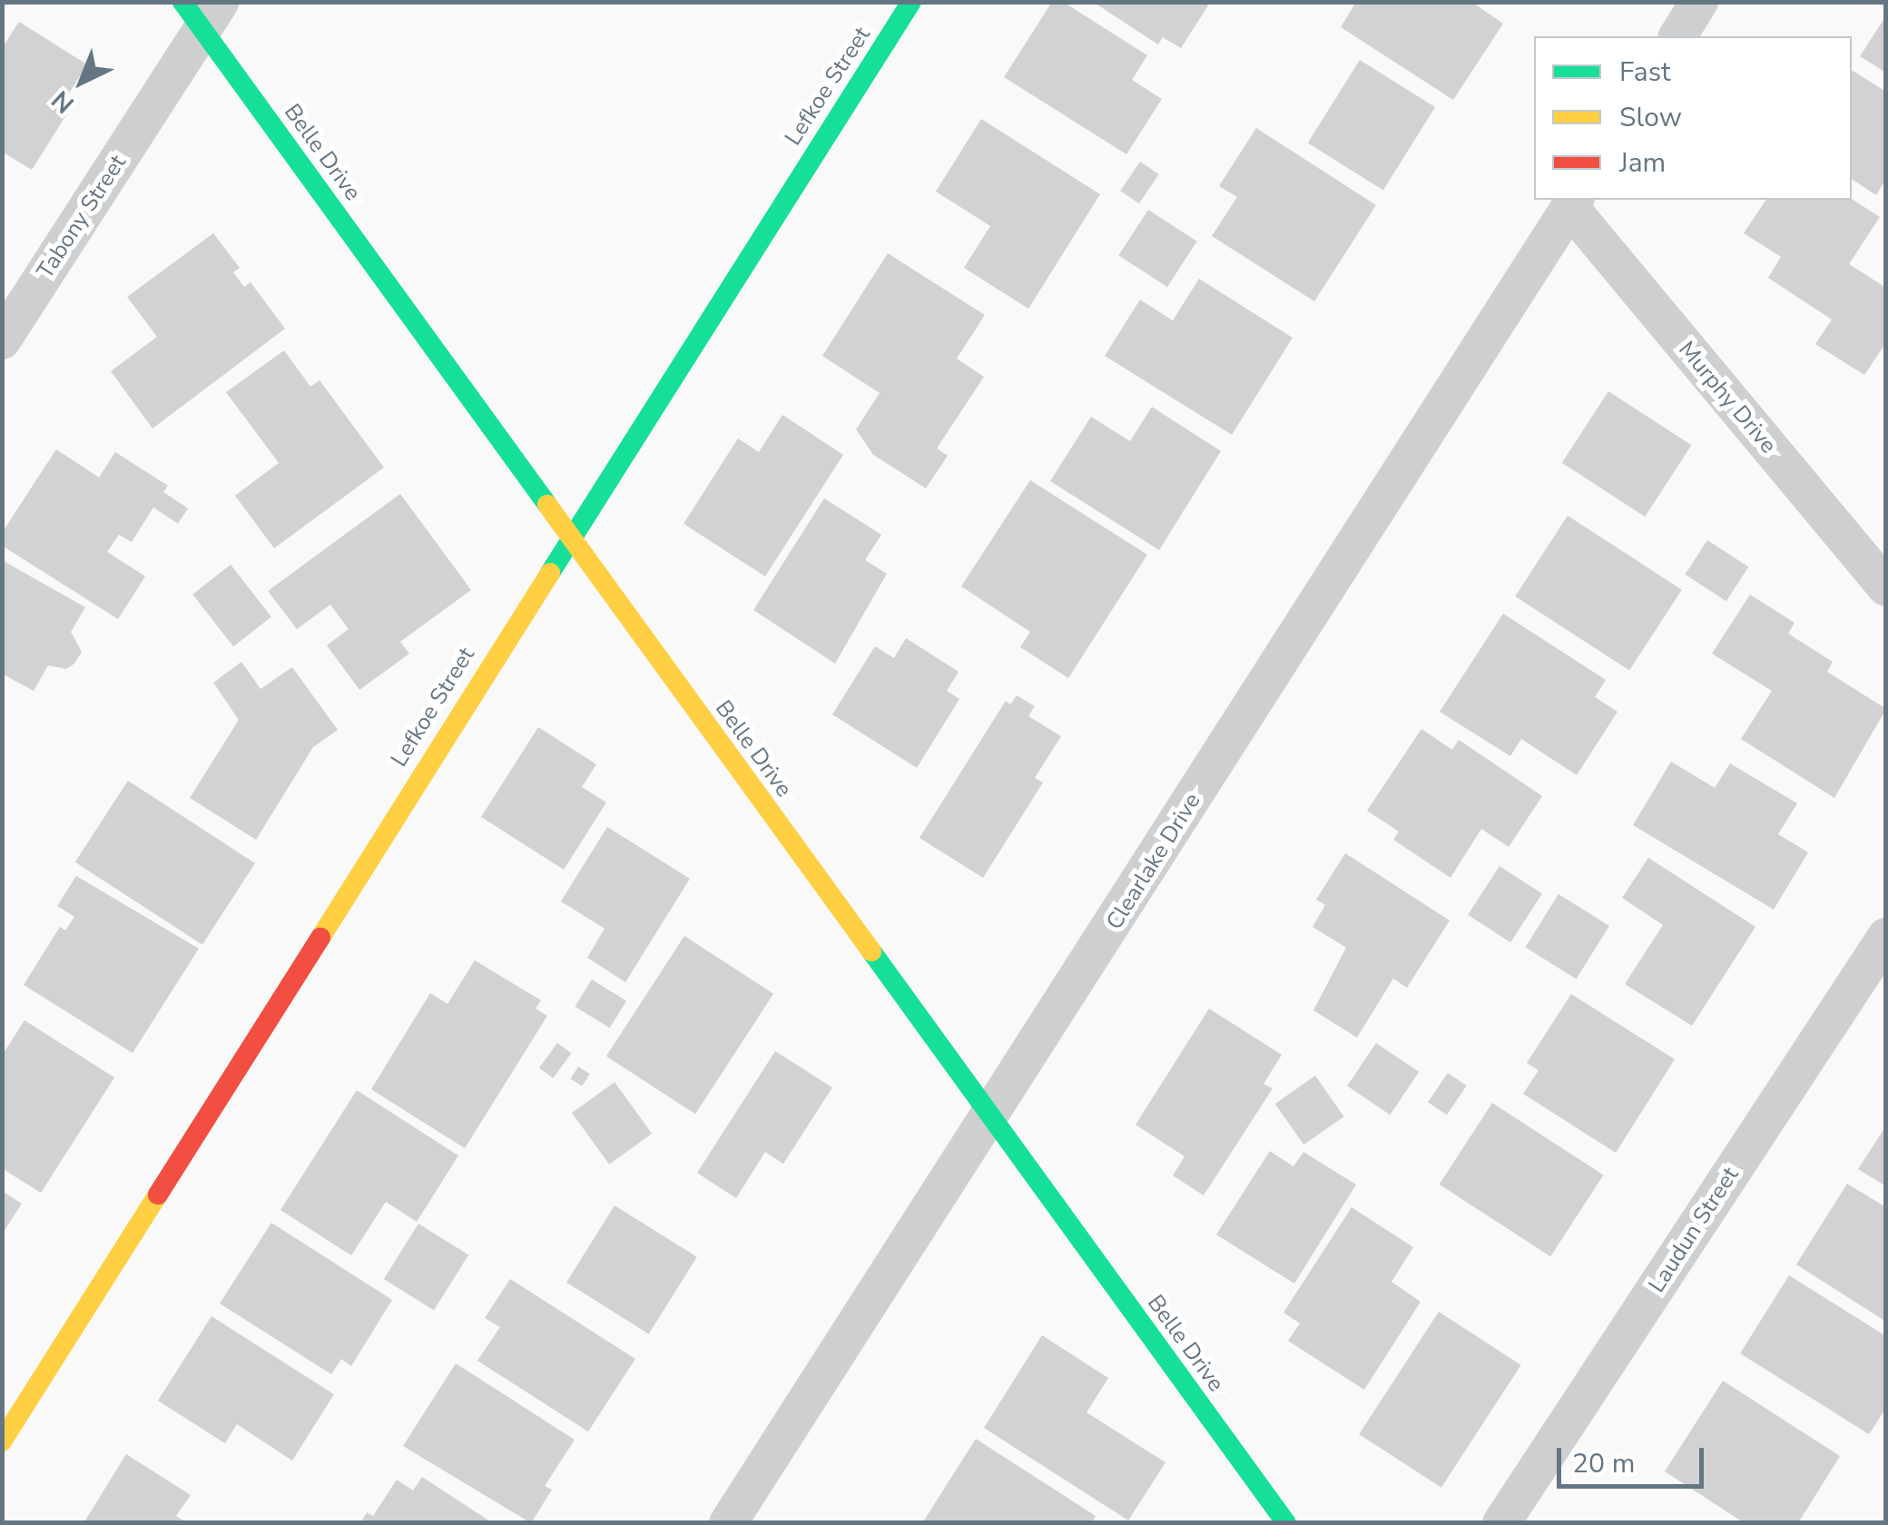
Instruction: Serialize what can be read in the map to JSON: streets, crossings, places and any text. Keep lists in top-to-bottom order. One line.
{"streets":{"street":["Lefkoe Street","Belle Drive","Tabony Street","Murphy Drive","Clearlake Drive","Laudun Street"]},"crossings":[["Lefkoe Street","Belle Drive"],["Belle Drive","Tabony Street"],["Belle Drive","Clearlake Drive"],["Murphy Drive","Clearlake Drive"]],"legend":["Fast","Slow","Jam"],"scale_bar":"20 m","north":"bottom left"}
